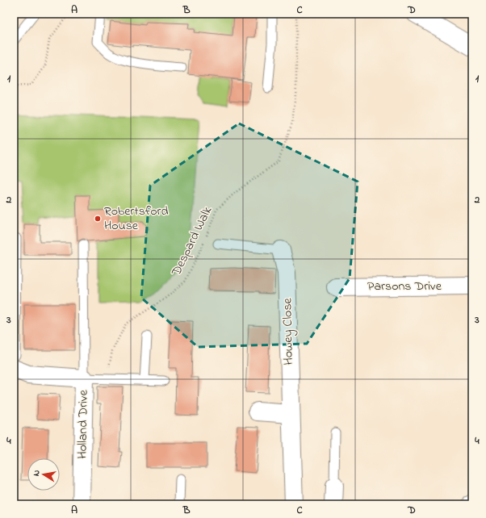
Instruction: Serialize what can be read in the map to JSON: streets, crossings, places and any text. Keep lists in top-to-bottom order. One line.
{"streets":{"street":["Parsons Drive","Howey Close","Holland Drive"],"path":["Despard Walk"]},"places":["Robertsford House"],"north":"left","grid":{"columns":["A","B","C","D"],"rows":["1","2","3","4"]}}
